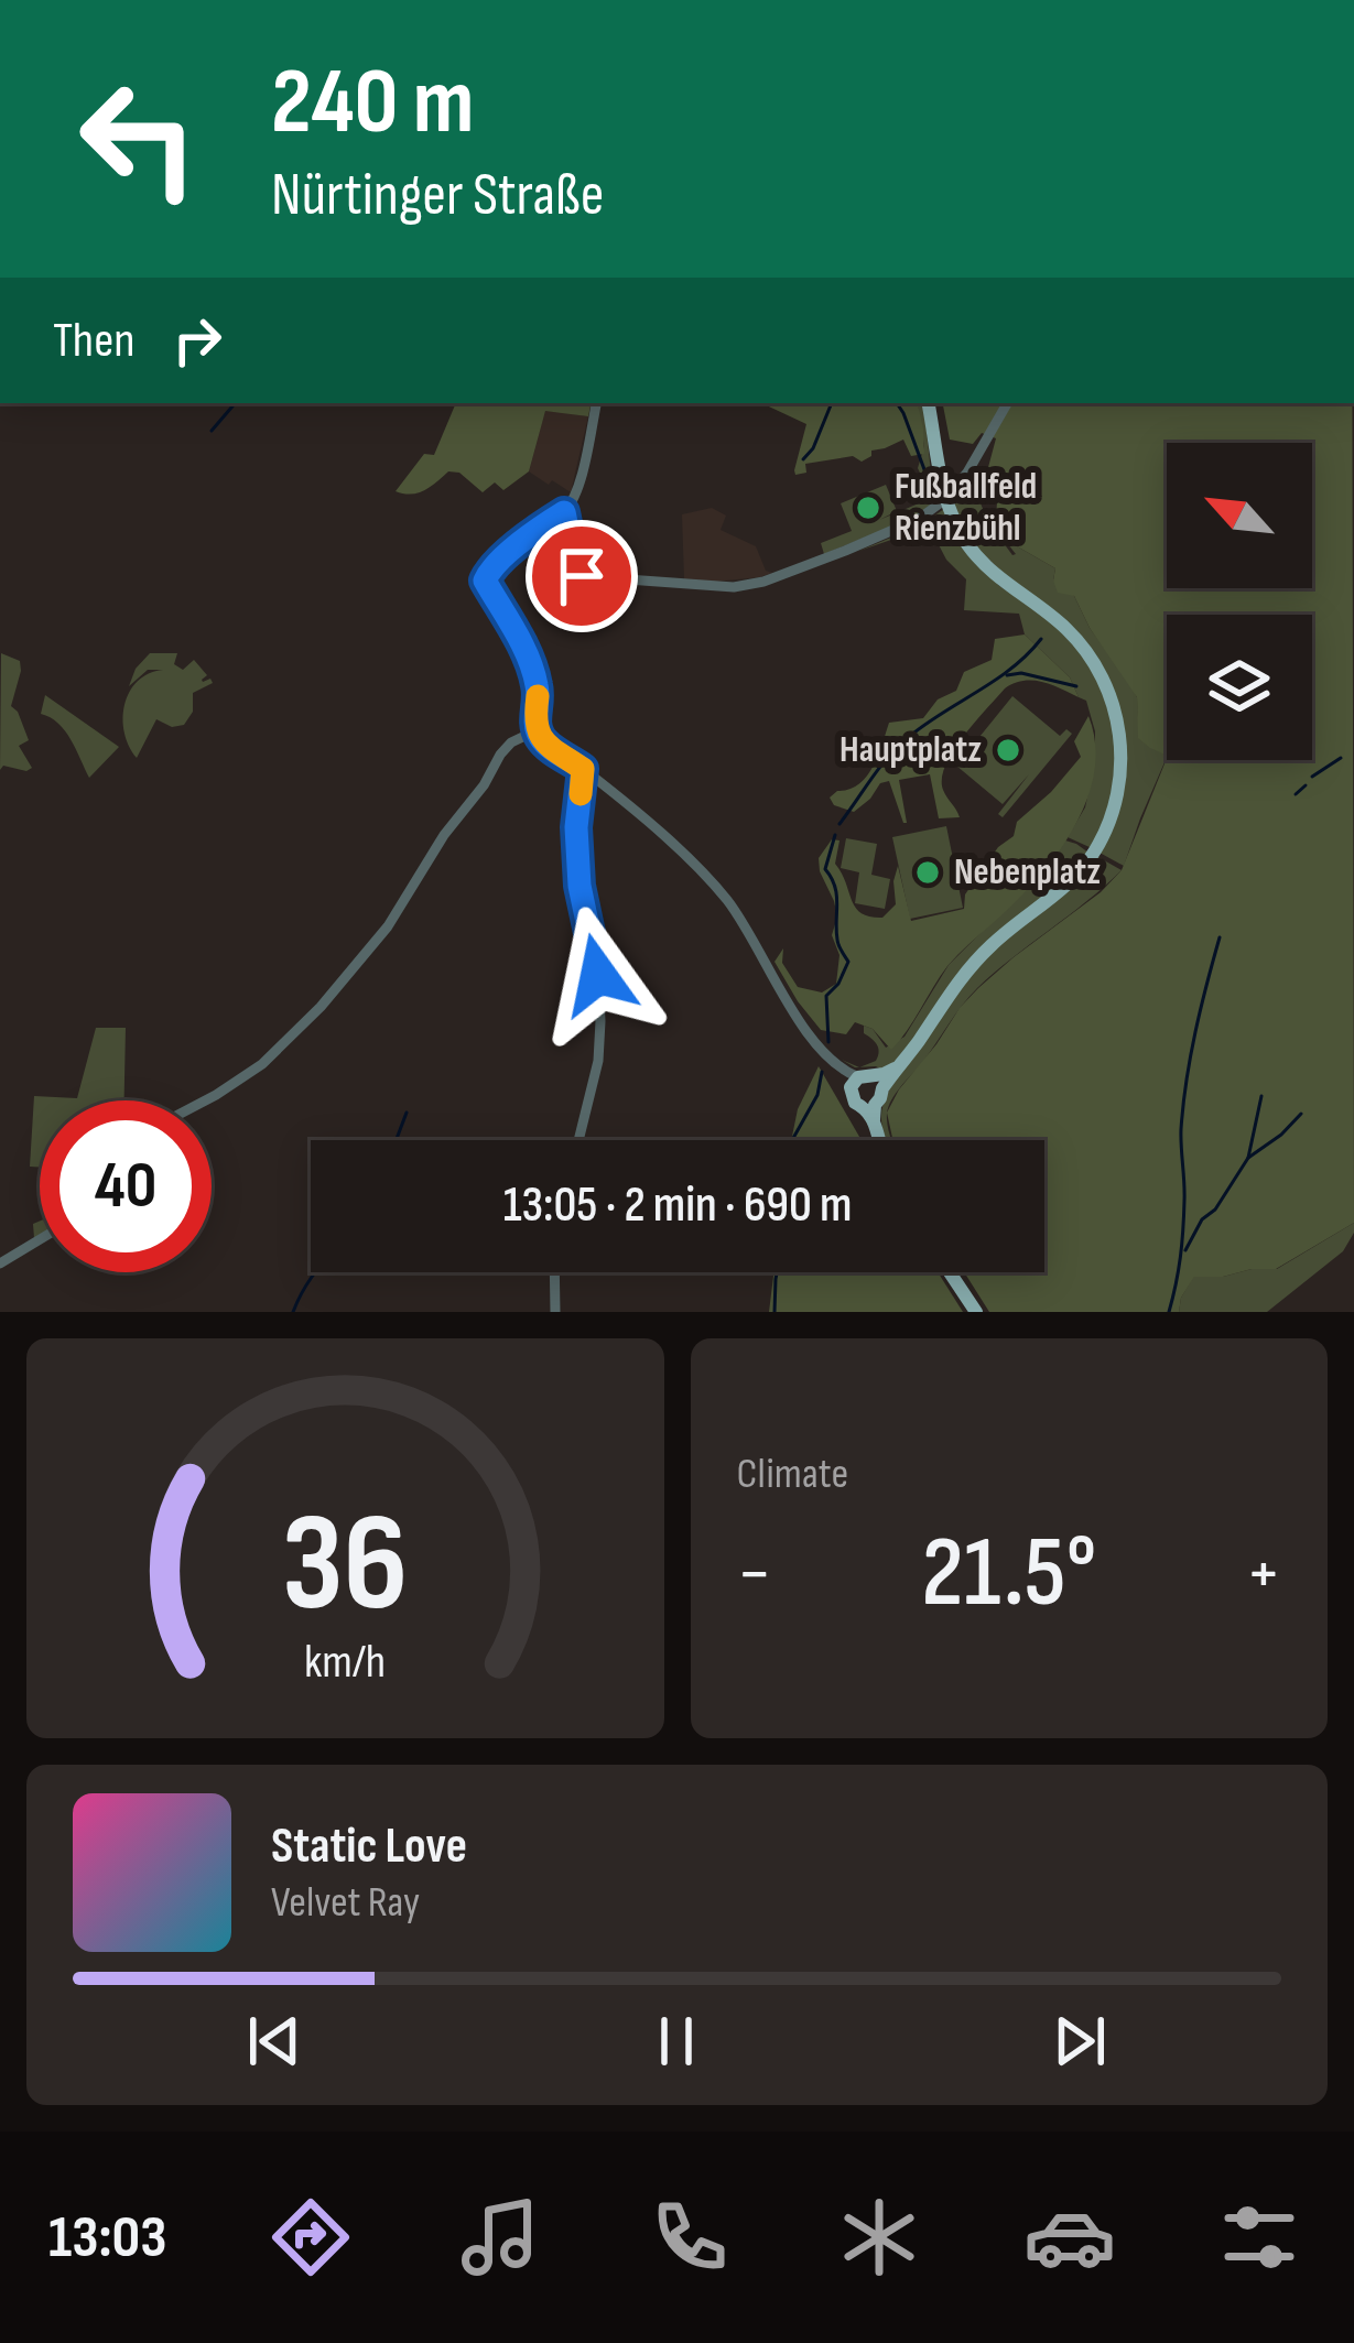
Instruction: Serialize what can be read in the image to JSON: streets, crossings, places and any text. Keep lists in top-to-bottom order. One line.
{"places":["Fußballfeld Rienzbühl","Hauptplatz","Nebenplatz"],"north":"top left","page":{"turn":["240 m","Nürtinger Straße"],"then":"Then","limit":"40","trip":"13:05 · 2 min · 690 m","tile":"Climate","heat":["−","21.5°","+"],"song":["Static Love","Velvet Ray"],"tabs":"13:03","gauge":["36","km/h"]}}
